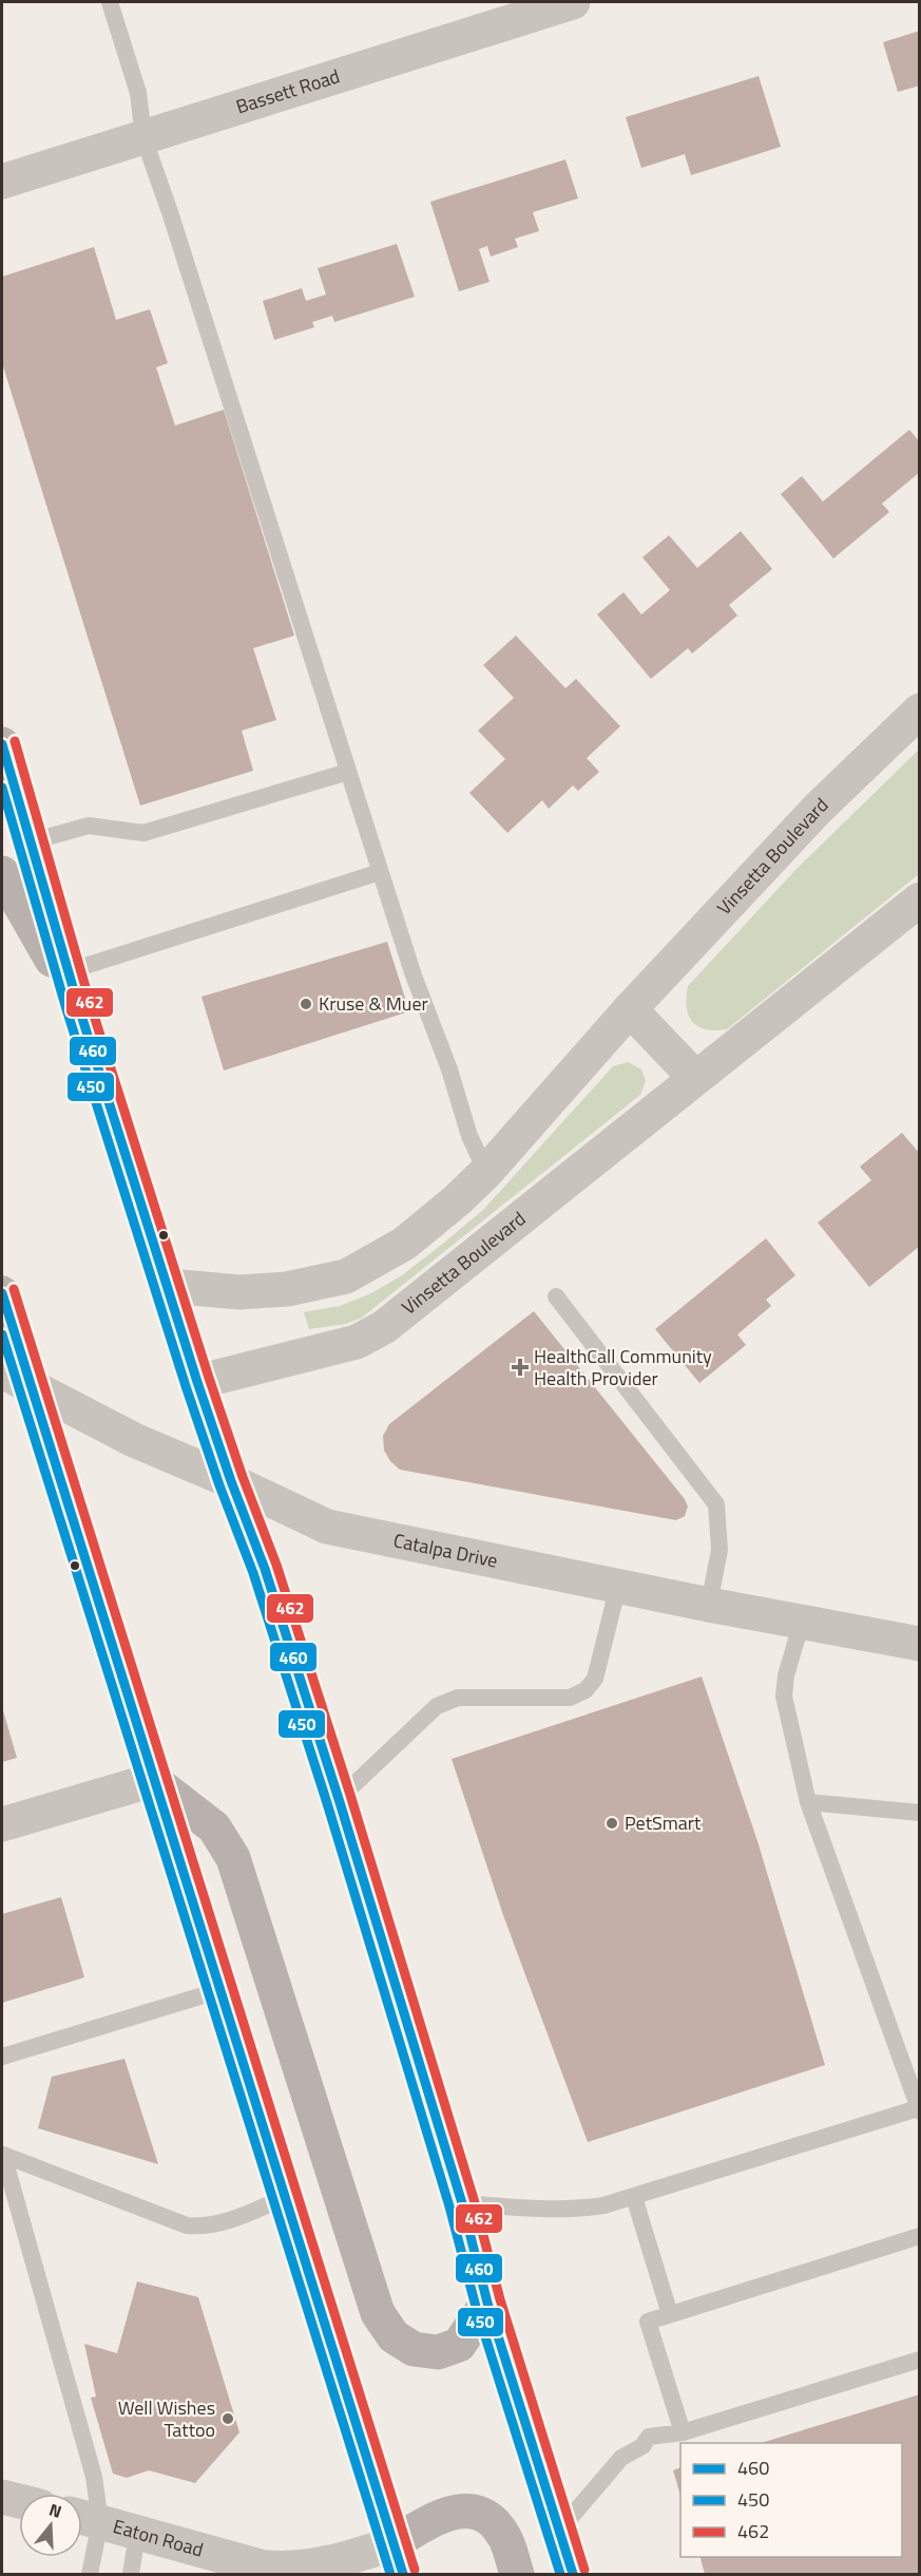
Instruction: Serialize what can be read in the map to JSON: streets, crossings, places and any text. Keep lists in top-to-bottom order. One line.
{"streets":{"street":["Bassett Road","Vinsetta Boulevard","Catalpa Drive","Eaton Road"]},"places":{"other":["Kruse & Muer","PetSmart","Well Wishes Tattoo"],"health":["HealthCall Community Health Provider"]},"lines":["transit line 462","transit line 460","transit line 450"],"legend":["460","450","462"],"north":"top"}
